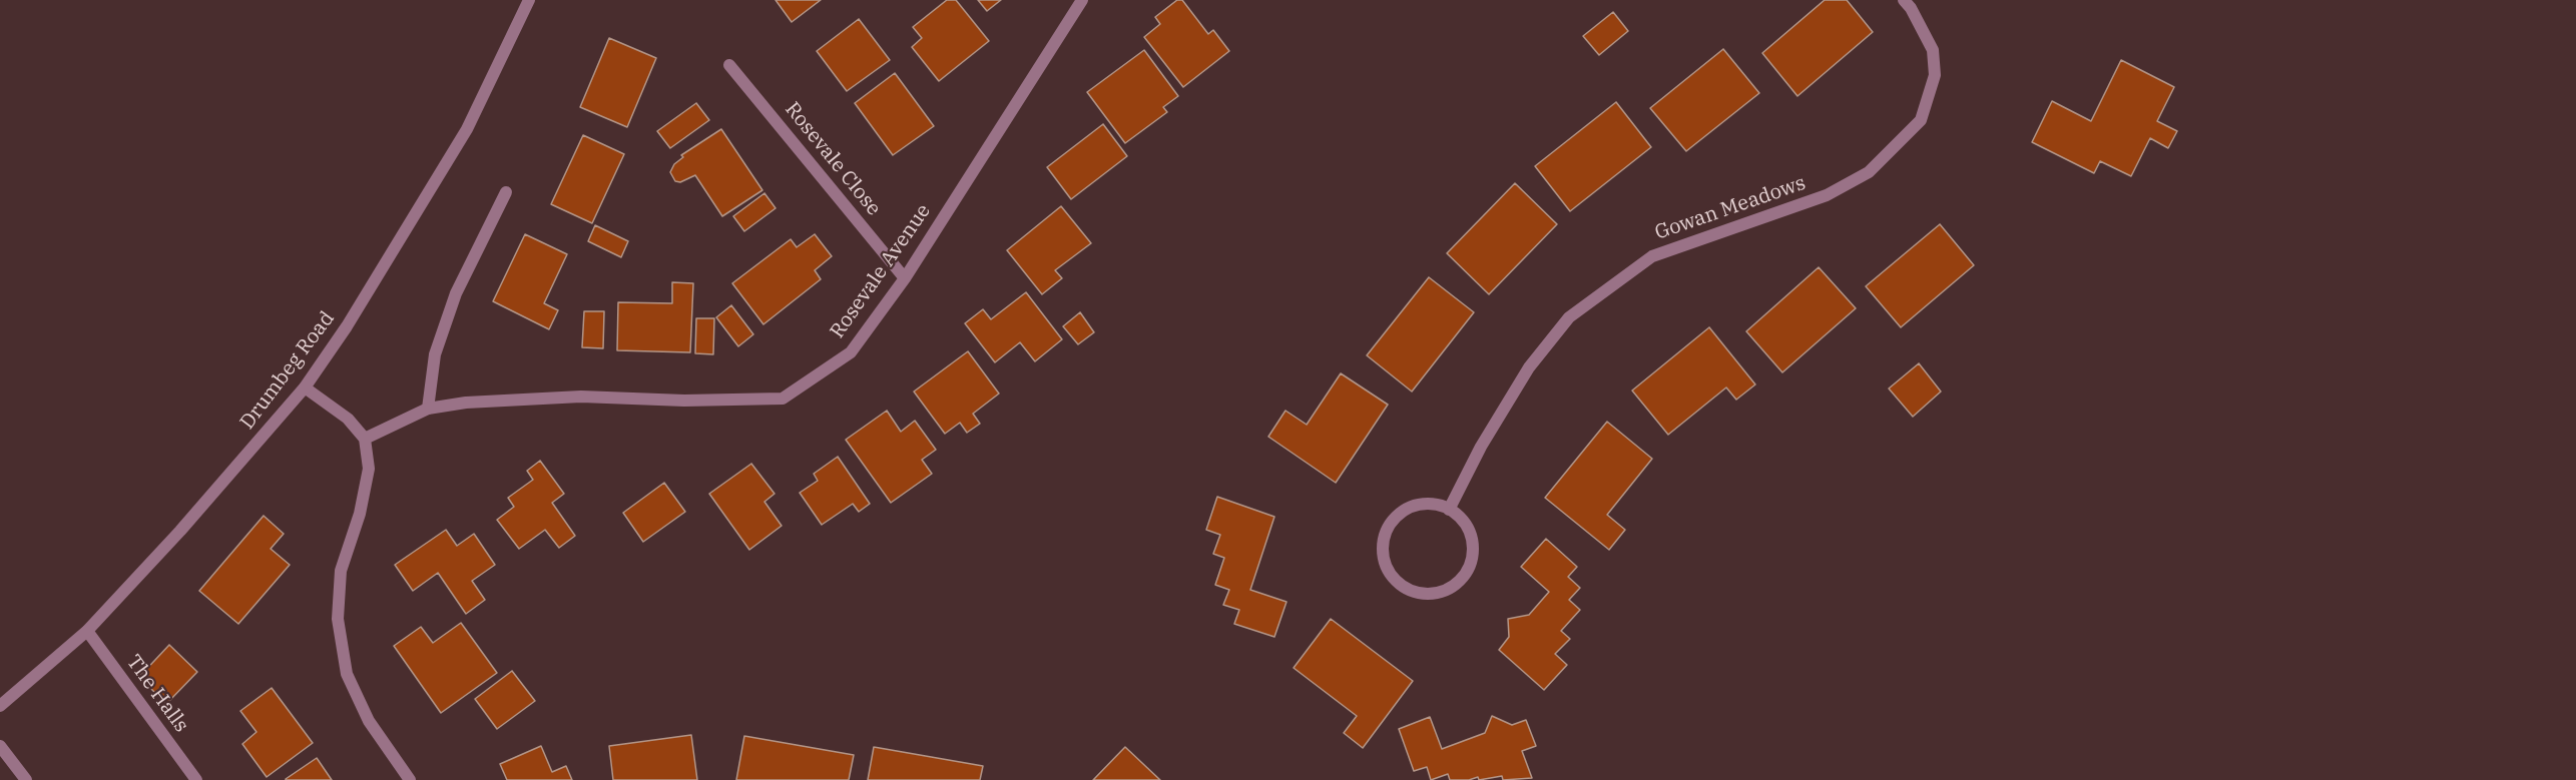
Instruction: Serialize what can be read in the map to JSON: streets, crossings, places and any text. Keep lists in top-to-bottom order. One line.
{"streets":{"street":["Rosevale Close","Gowan Meadows","Rosevale Avenue","Drumbeg Road","The Halls"]},"crossings":[["Rosevale Close","Rosevale Avenue"],["Drumbeg Road","The Halls"]]}
